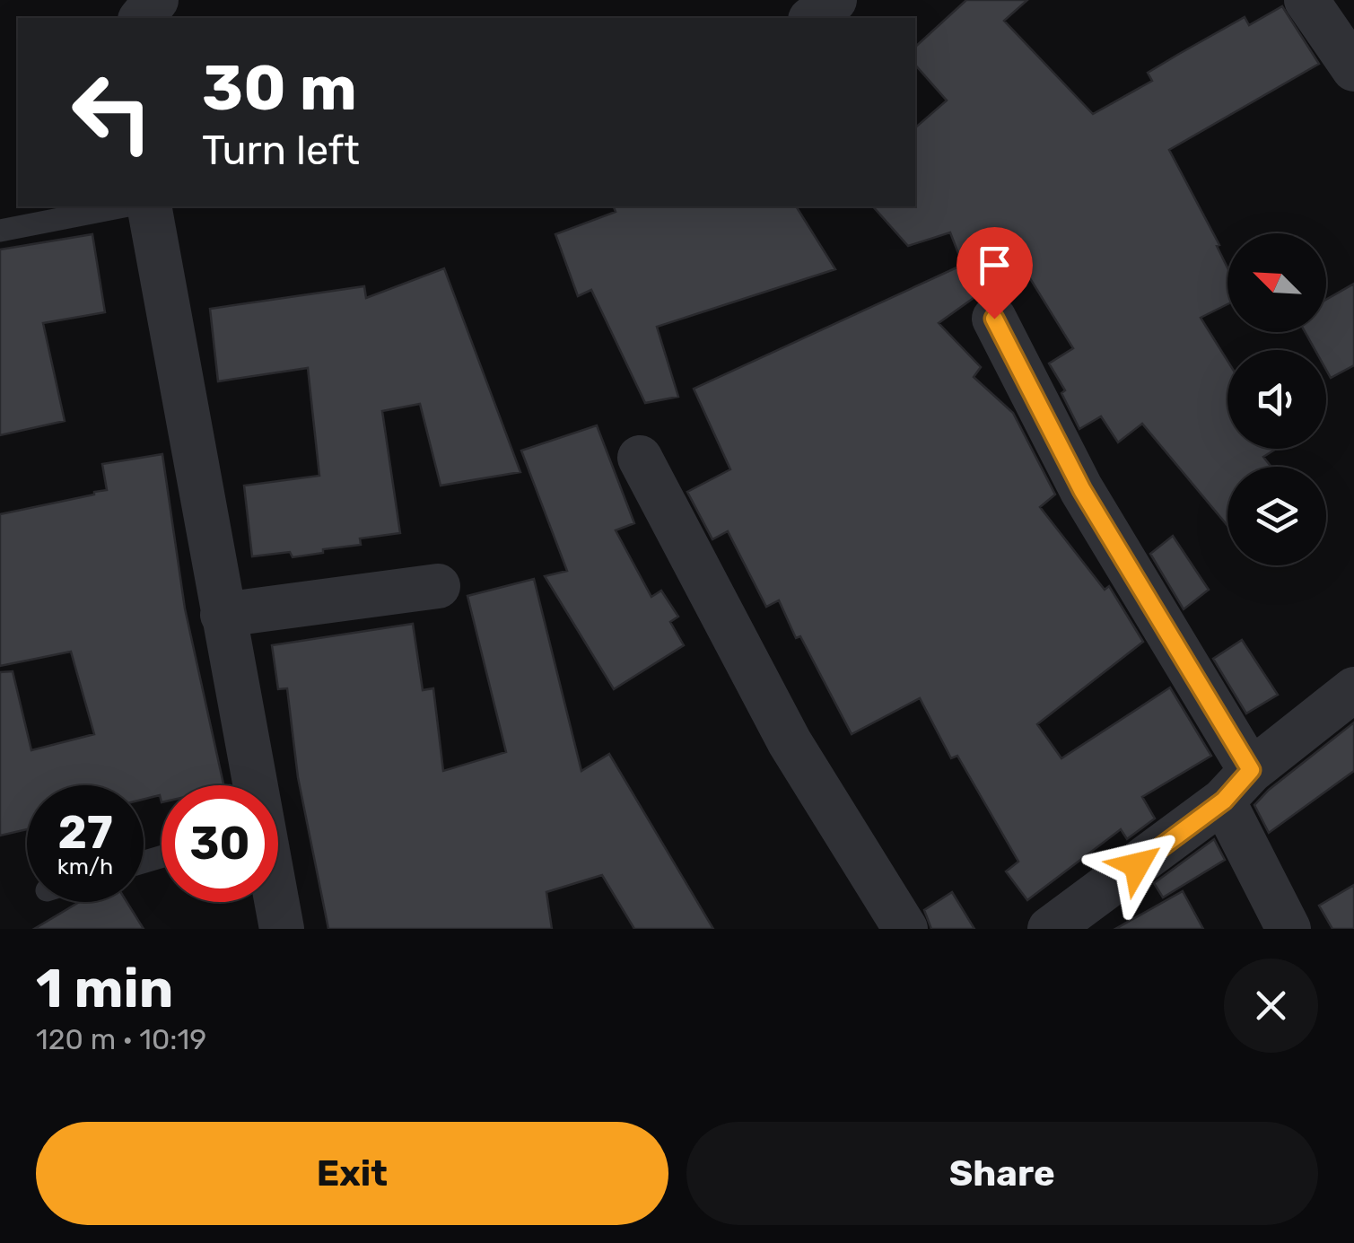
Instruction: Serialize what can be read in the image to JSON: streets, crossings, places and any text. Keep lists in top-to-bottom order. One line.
{"north":"top left","page":{"turn":["30 m","Turn left"],"speed":"27 km/h","limit":"30","heading":["1 min","120 m · 10:19"],"buttons":["Exit","Share"]}}
